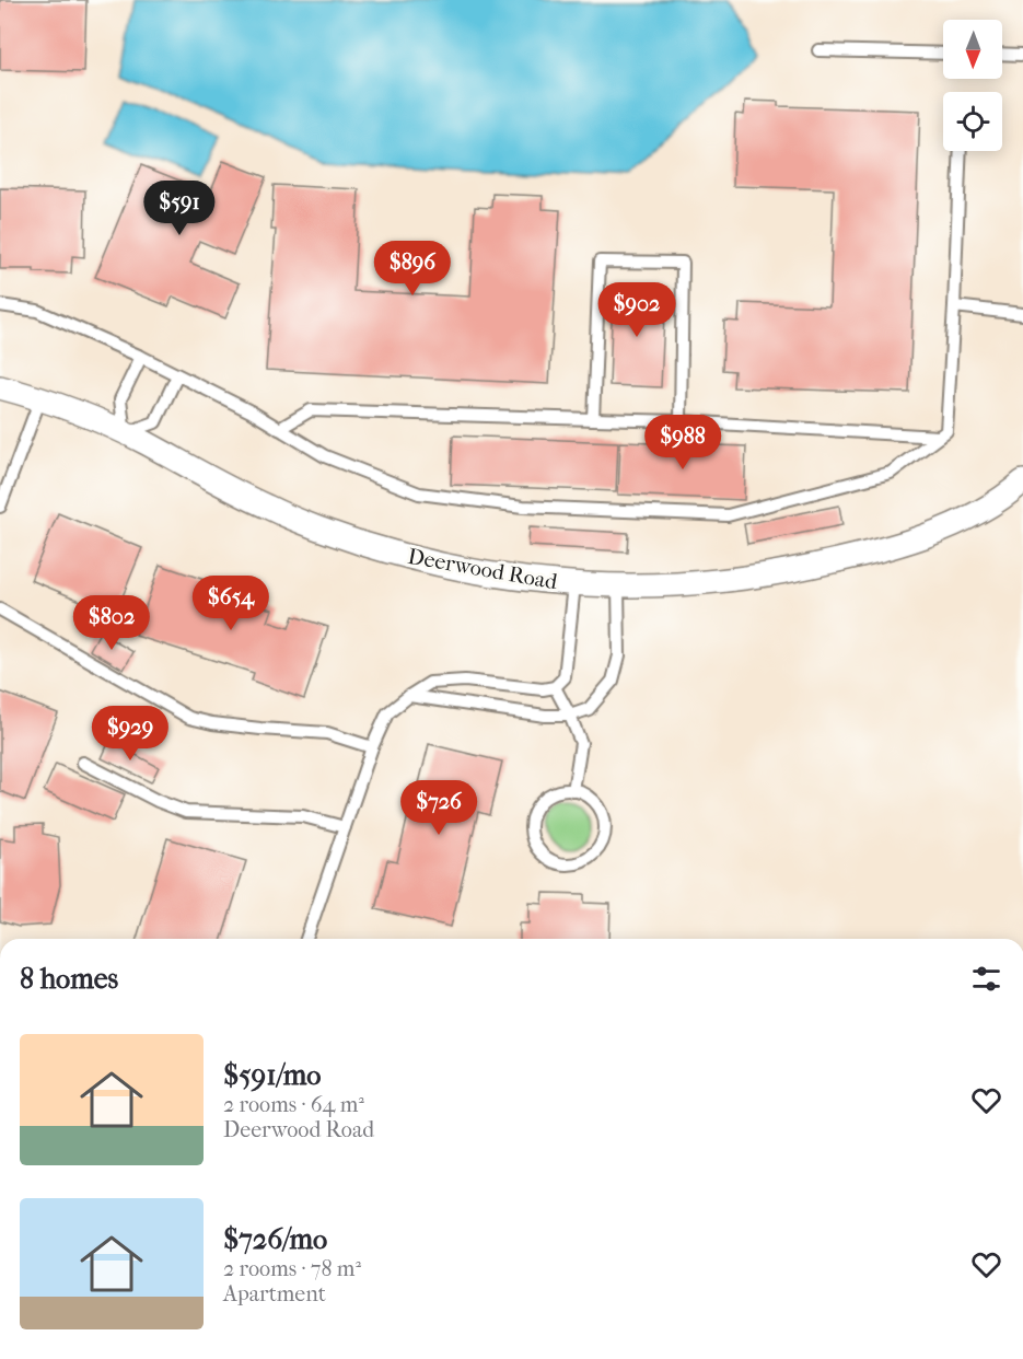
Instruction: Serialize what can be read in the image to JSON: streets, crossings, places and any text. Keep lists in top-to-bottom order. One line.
{"streets":{"street":["Deerwood Road"]},"north":"bottom","page":{"price":["$591","$896","$902","$988","$654","$802","$929","$726"],"heading":"8 homes","list":[{"name":"$591/mo","note":"2 rooms · 64 m² · Deerwood Road"},{"name":"$726/mo","note":"2 rooms · 78 m² · Apartment"}]}}
